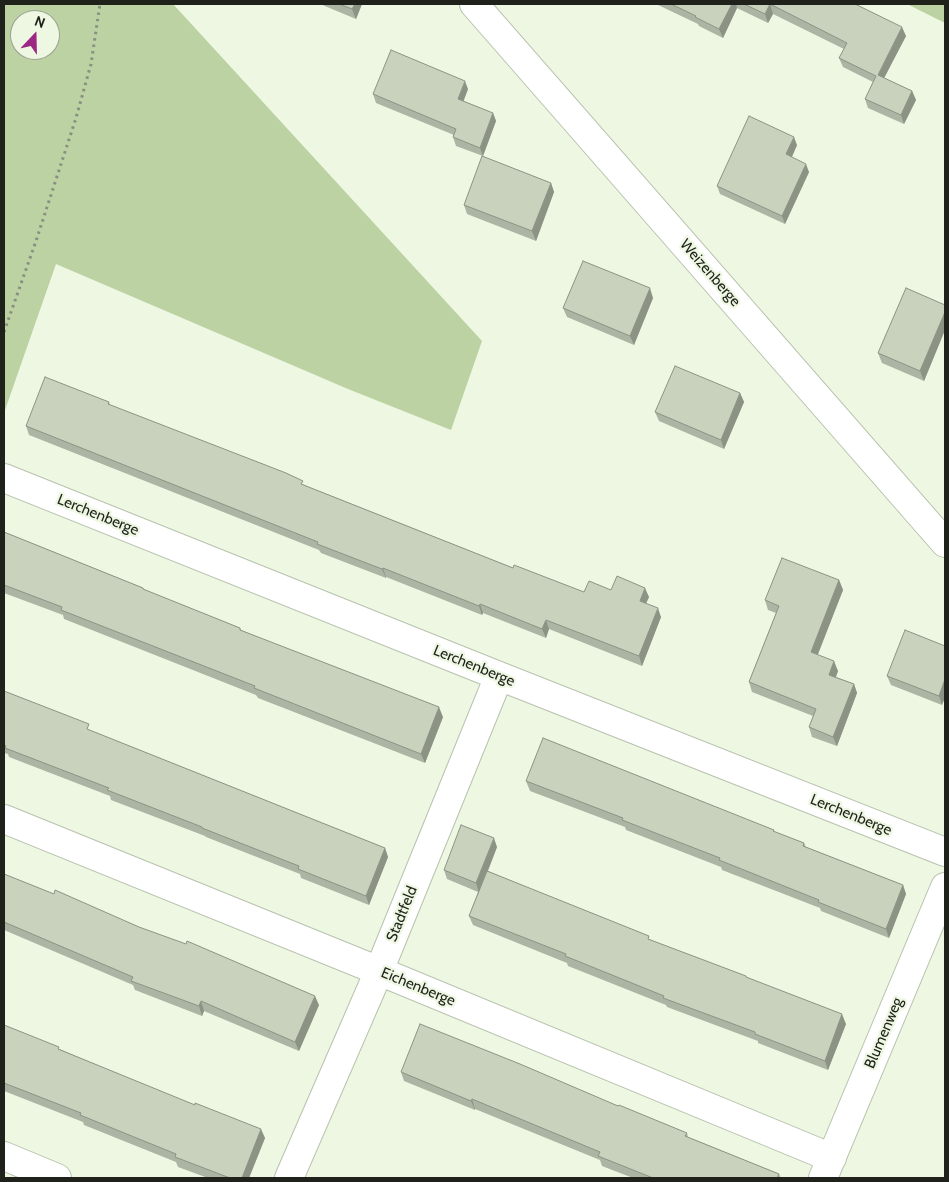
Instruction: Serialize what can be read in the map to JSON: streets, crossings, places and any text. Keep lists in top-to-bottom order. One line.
{"streets":{"street":["Weizenberge","Lerchenberge","Stadtfeld","Eichenberge","Blumenweg"]},"crossings":[["Lerchenberge","Stadtfeld"],["Stadtfeld","Eichenberge"],["Eichenberge","Blumenweg"]],"north":"top"}
